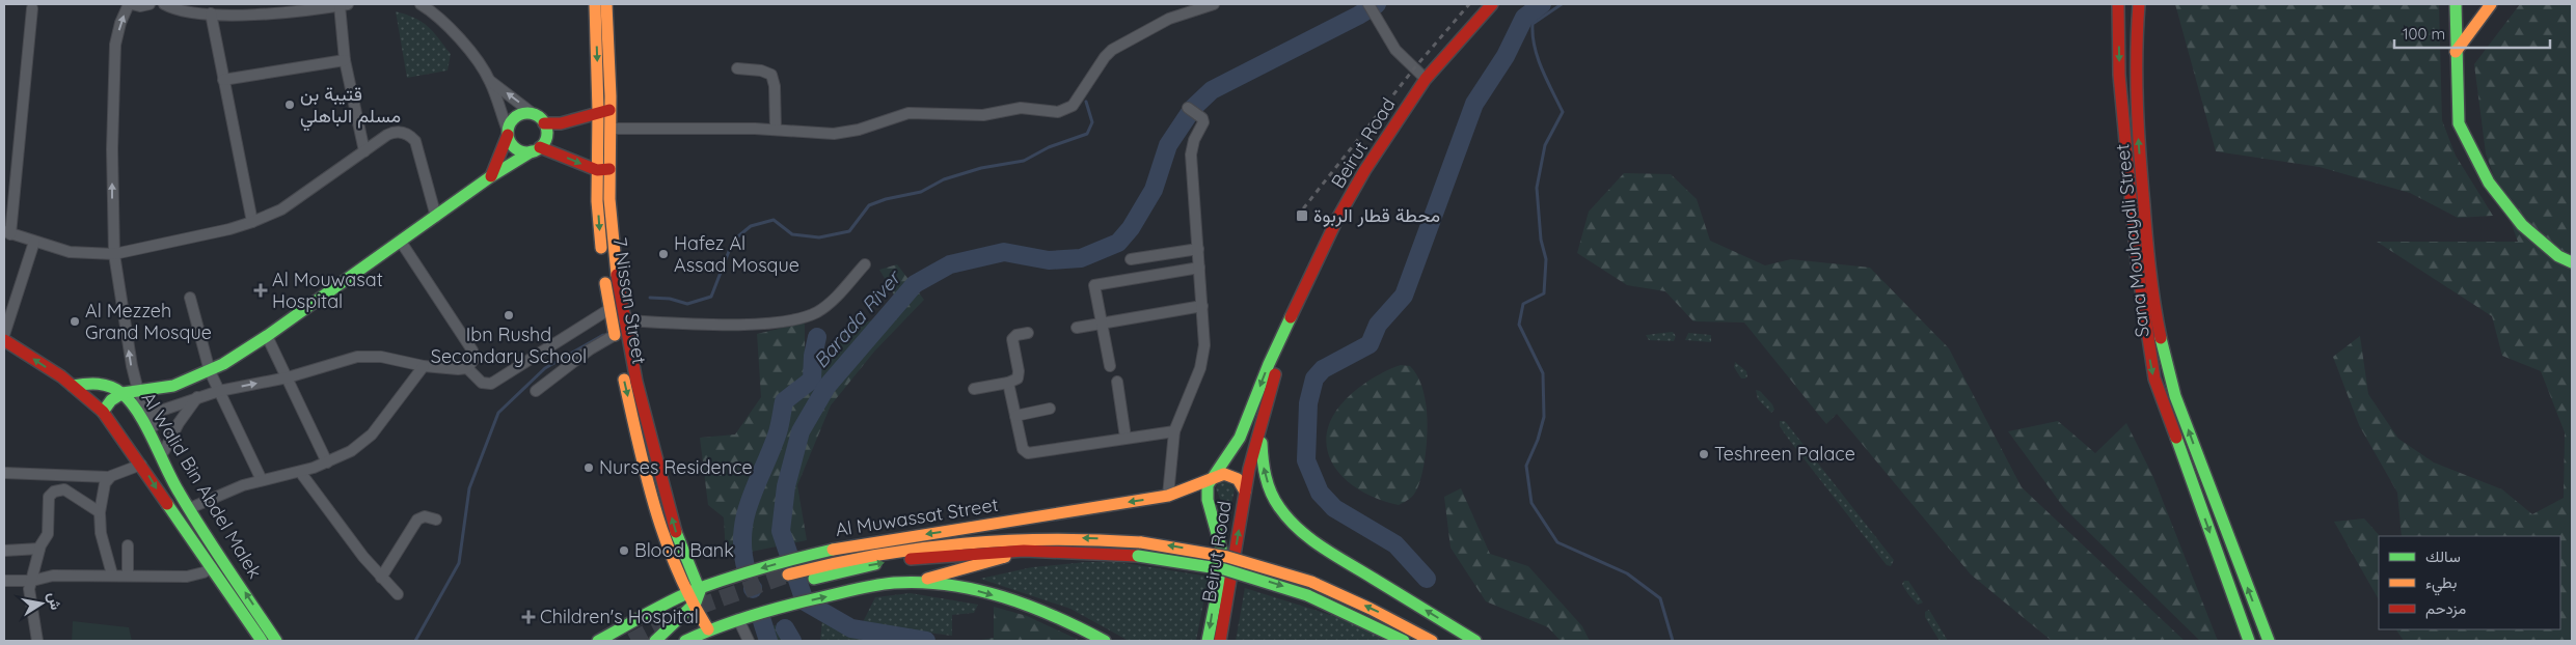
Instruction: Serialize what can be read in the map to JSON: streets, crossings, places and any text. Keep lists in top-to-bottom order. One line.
{"streets":{"main road":["Beirut Road","Sana Mouhaydli Street","7 Nissan Street","Al Walid Bin Abdel Malek","Al Muwassat Street"]},"crossings":[["Beirut Road","Al Muwassat Street"],["7 Nissan Street","Al Muwassat Street"]],"water":["Barada River"],"places":{"other":["قتيبة بن مسلم الباهلي","Hafez Al Assad Mosque","Ibn Rushd Secondary School","Al Mezzeh Grand Mosque","Teshreen Palace","Nurses Residence","Blood Bank"],"transit":["محطة قطار الربوة"],"health":["Al Mouwasat Hospital","Children's Hospital"]},"legend":["سالك","بطيء","مزدحم"],"scale_bar":"100 m","north":"right"}
